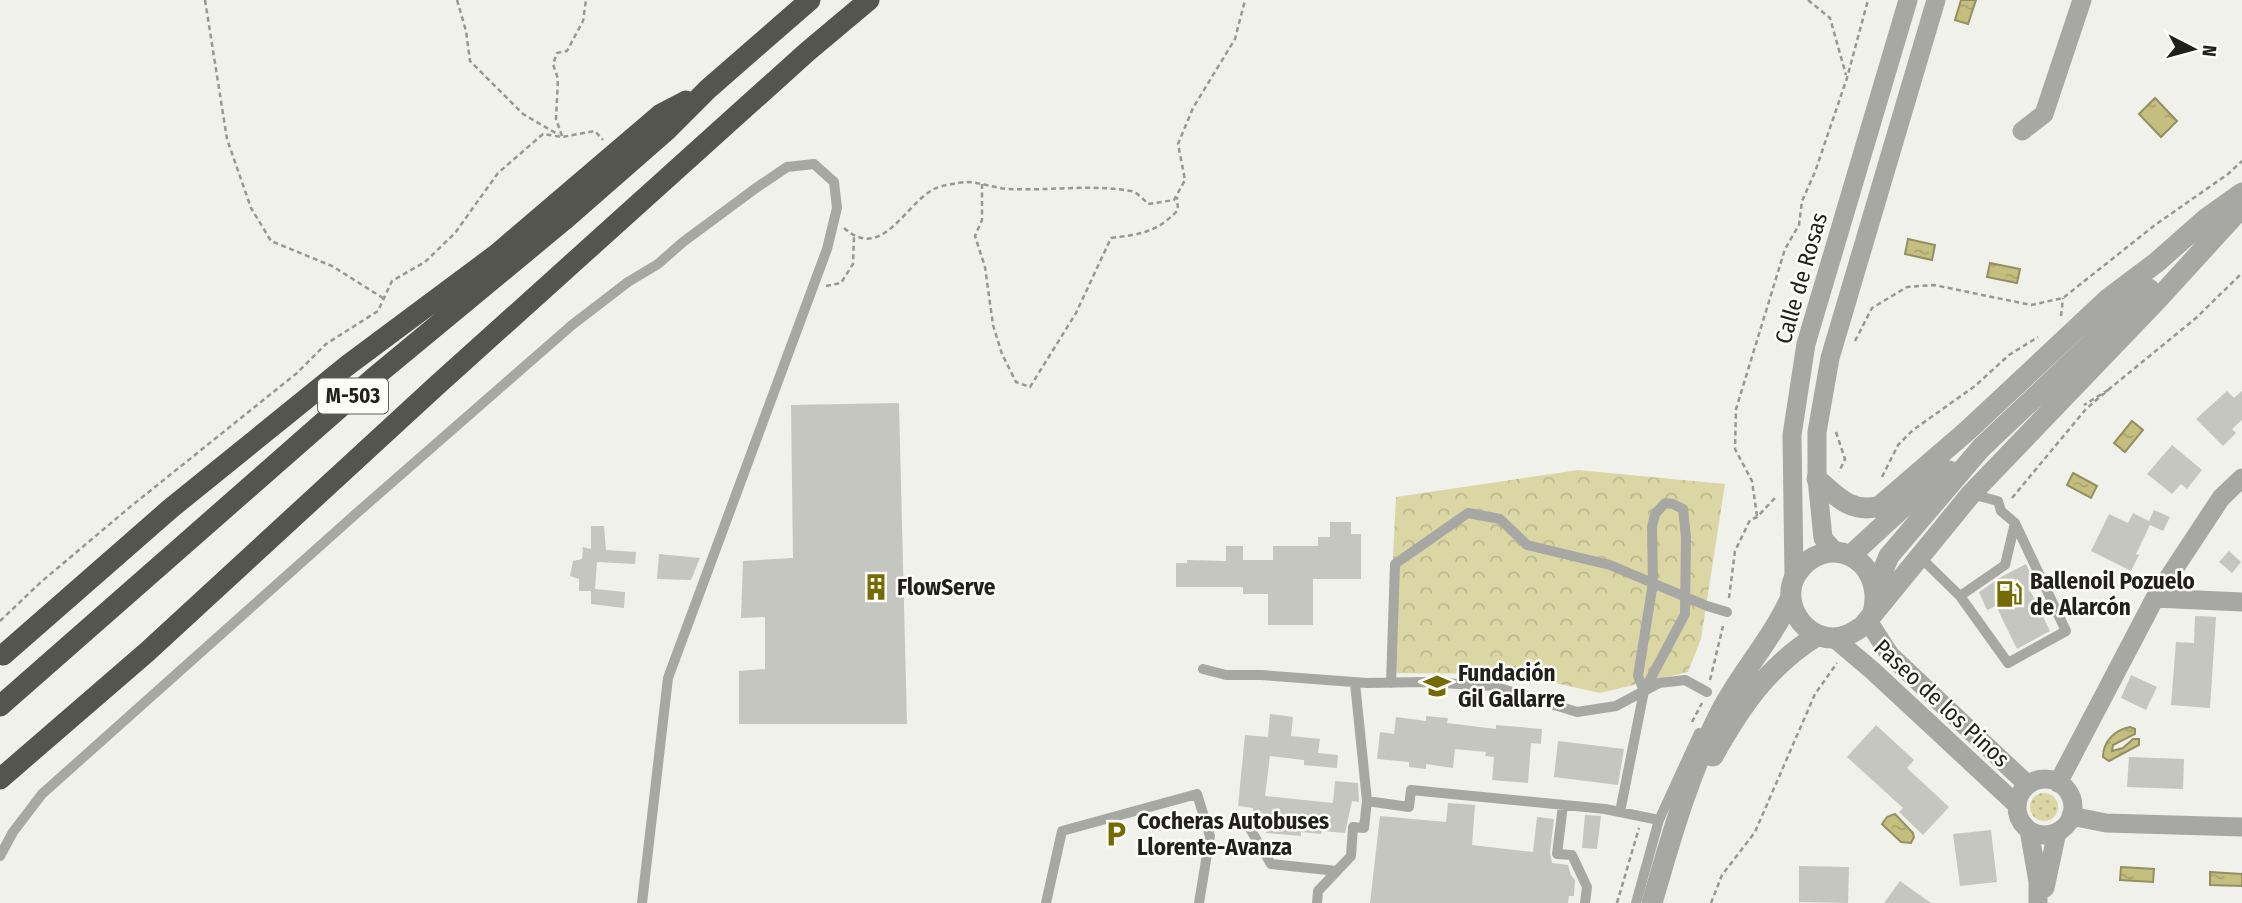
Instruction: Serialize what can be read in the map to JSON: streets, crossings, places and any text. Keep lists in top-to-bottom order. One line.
{"streets":{"highway":["M-503"],"street":["Calle de Rosas","Paseo de los Pinos"]},"crossings":[["Calle de Rosas","Paseo de los Pinos"]],"places":{"building":["FlowServe"],"fuel station":["Ballenoil Pozuelo de Alarcón"],"school or university":["Fundación Gil Gallarre"],"parking":["Cocheras Autobuses Llorente-Avanza"]},"north":"right"}
